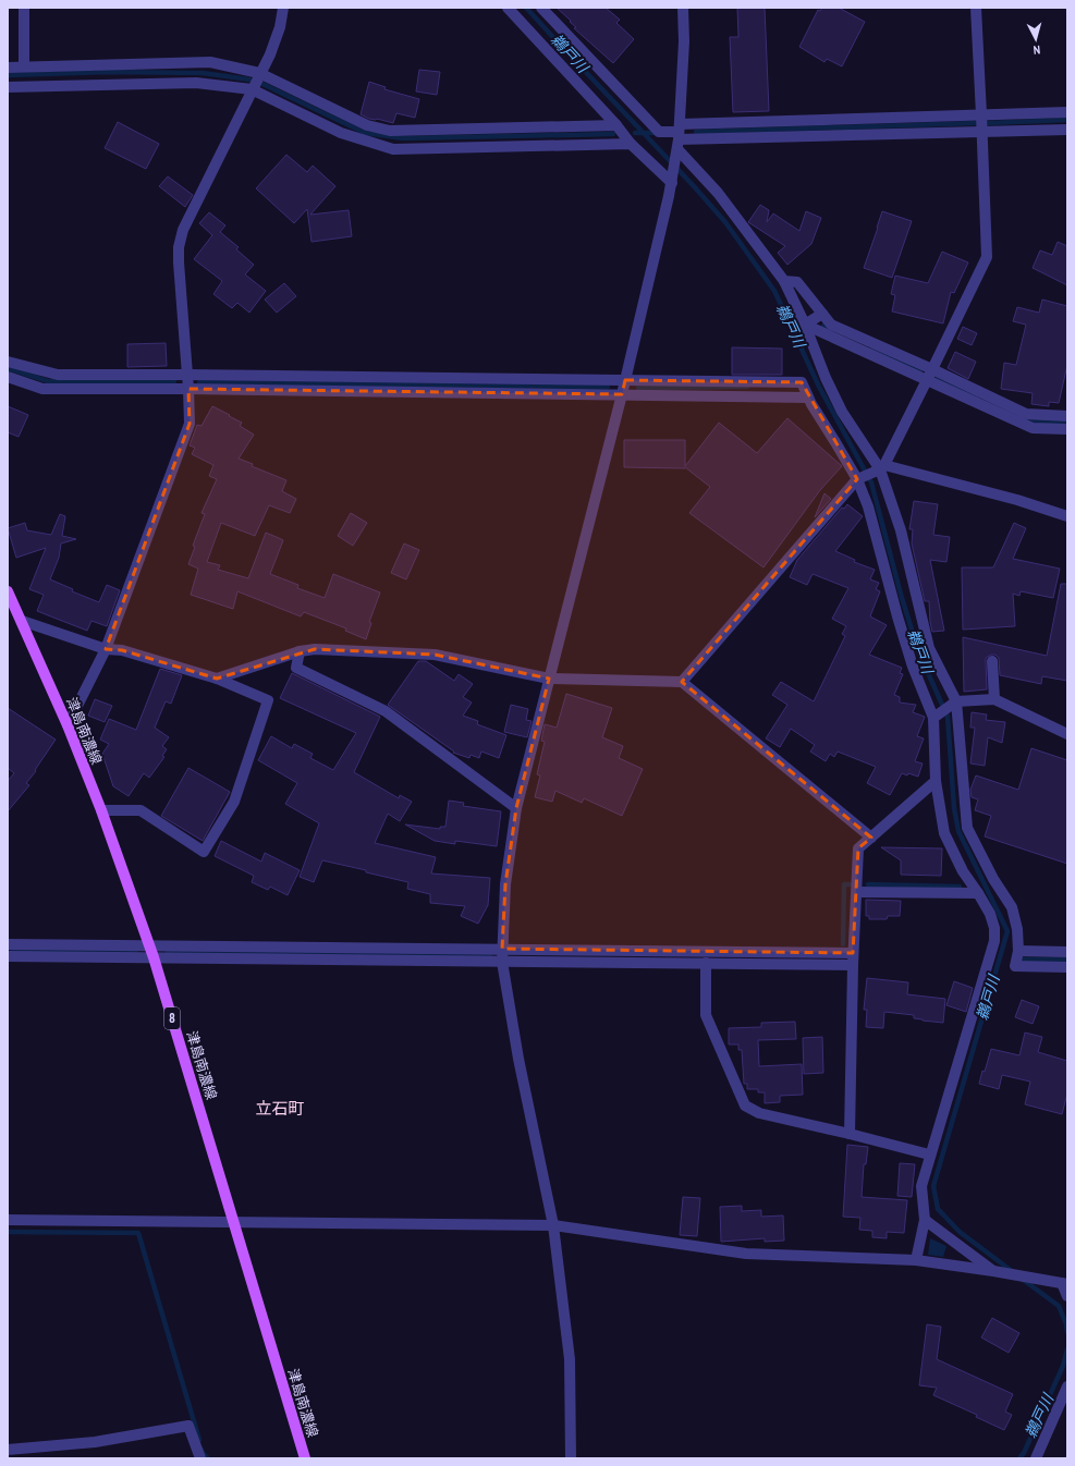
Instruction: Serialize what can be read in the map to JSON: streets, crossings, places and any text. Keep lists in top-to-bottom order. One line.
{"streets":{"main road":["津島南濃線","8"]},"districts":["立石町"],"water":["鵜戸川"],"north":"bottom"}
